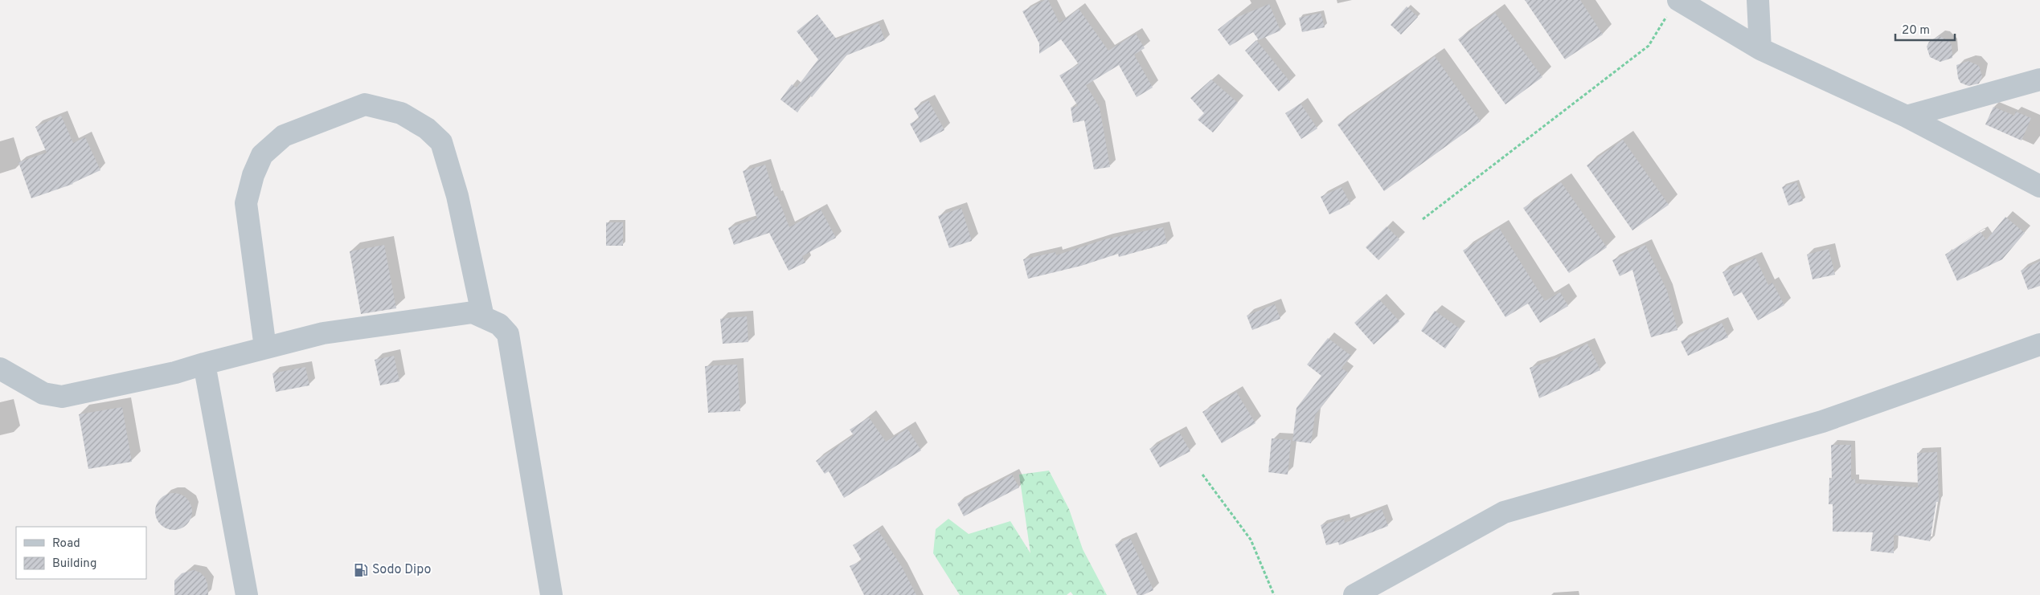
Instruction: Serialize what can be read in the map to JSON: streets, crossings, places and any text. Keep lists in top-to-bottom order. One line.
{"places":{"fuel station":["Sodo Dipo"]},"legend":["Road","Building"],"scale_bar":"20 m"}
